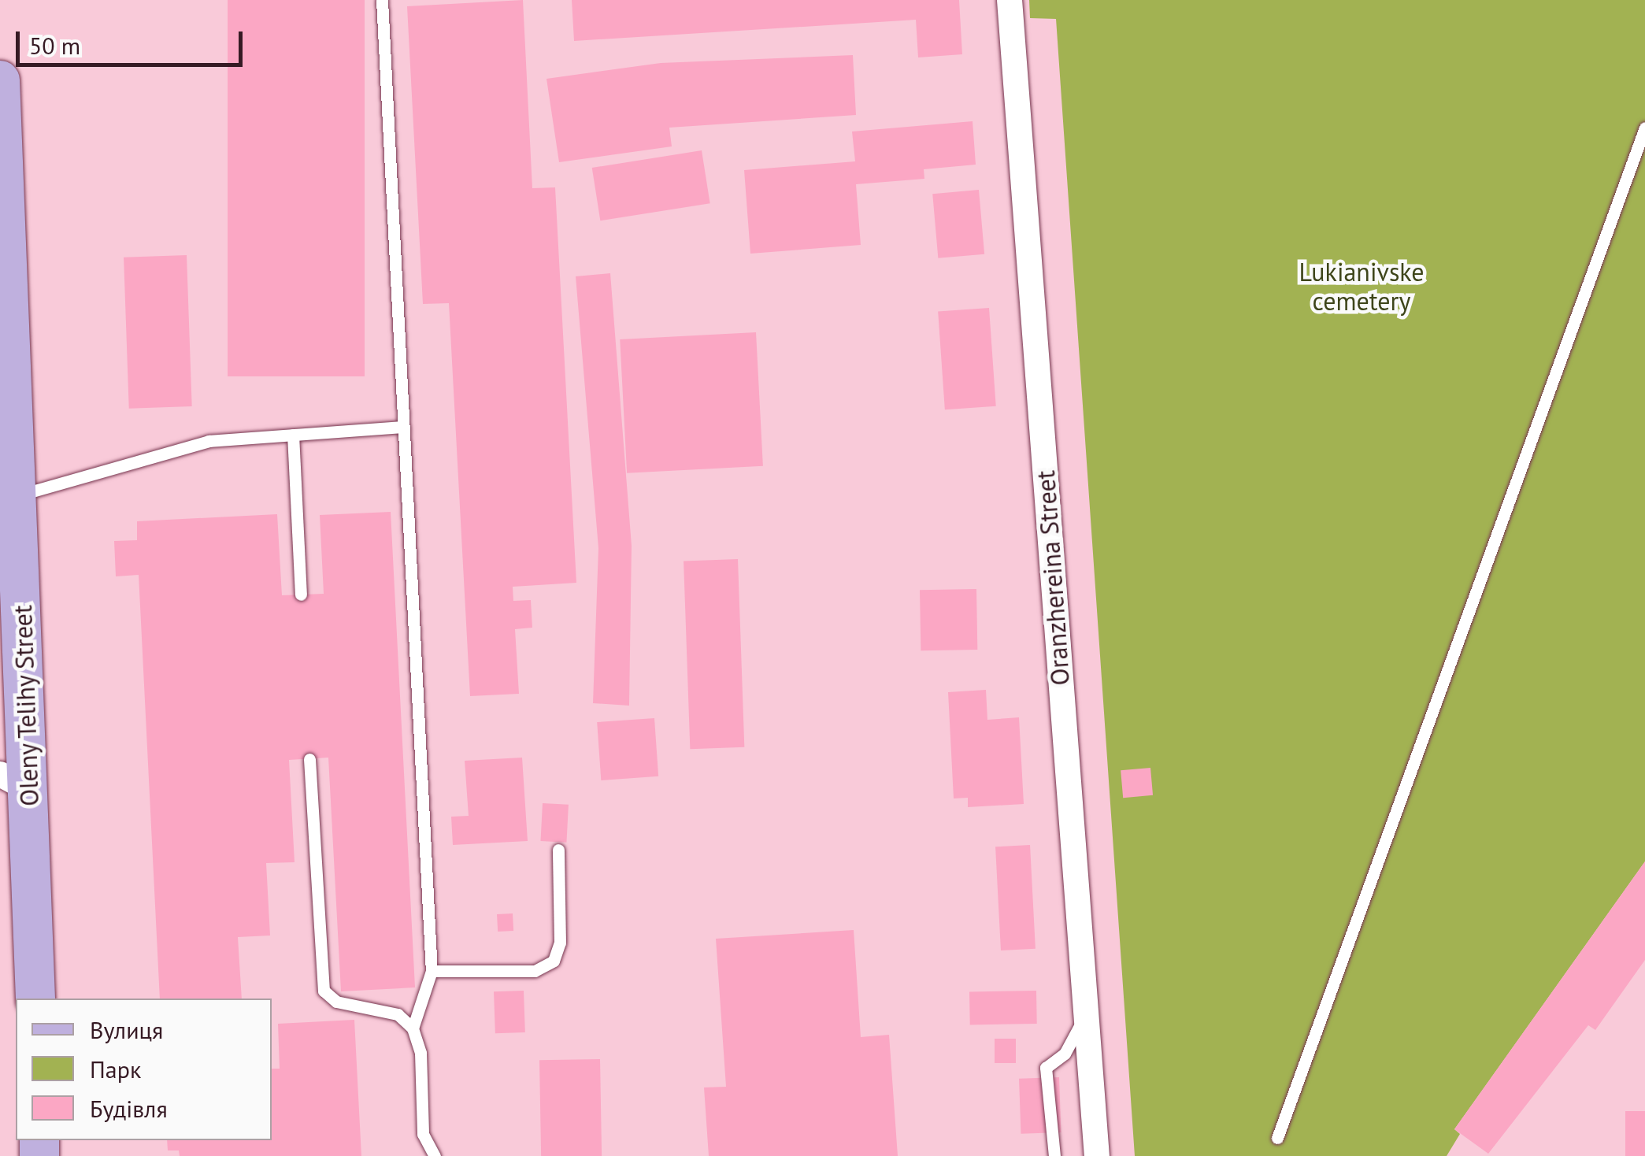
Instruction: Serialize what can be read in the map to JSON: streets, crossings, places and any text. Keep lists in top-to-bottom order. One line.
{"streets":{"main road":["Oleny Telihy Street"],"street":["Oranzhereina Street"]},"parks":["Lukianivske cemetery"],"legend":["Вулиця","Парк","Будівля"],"scale_bar":"50 m"}
